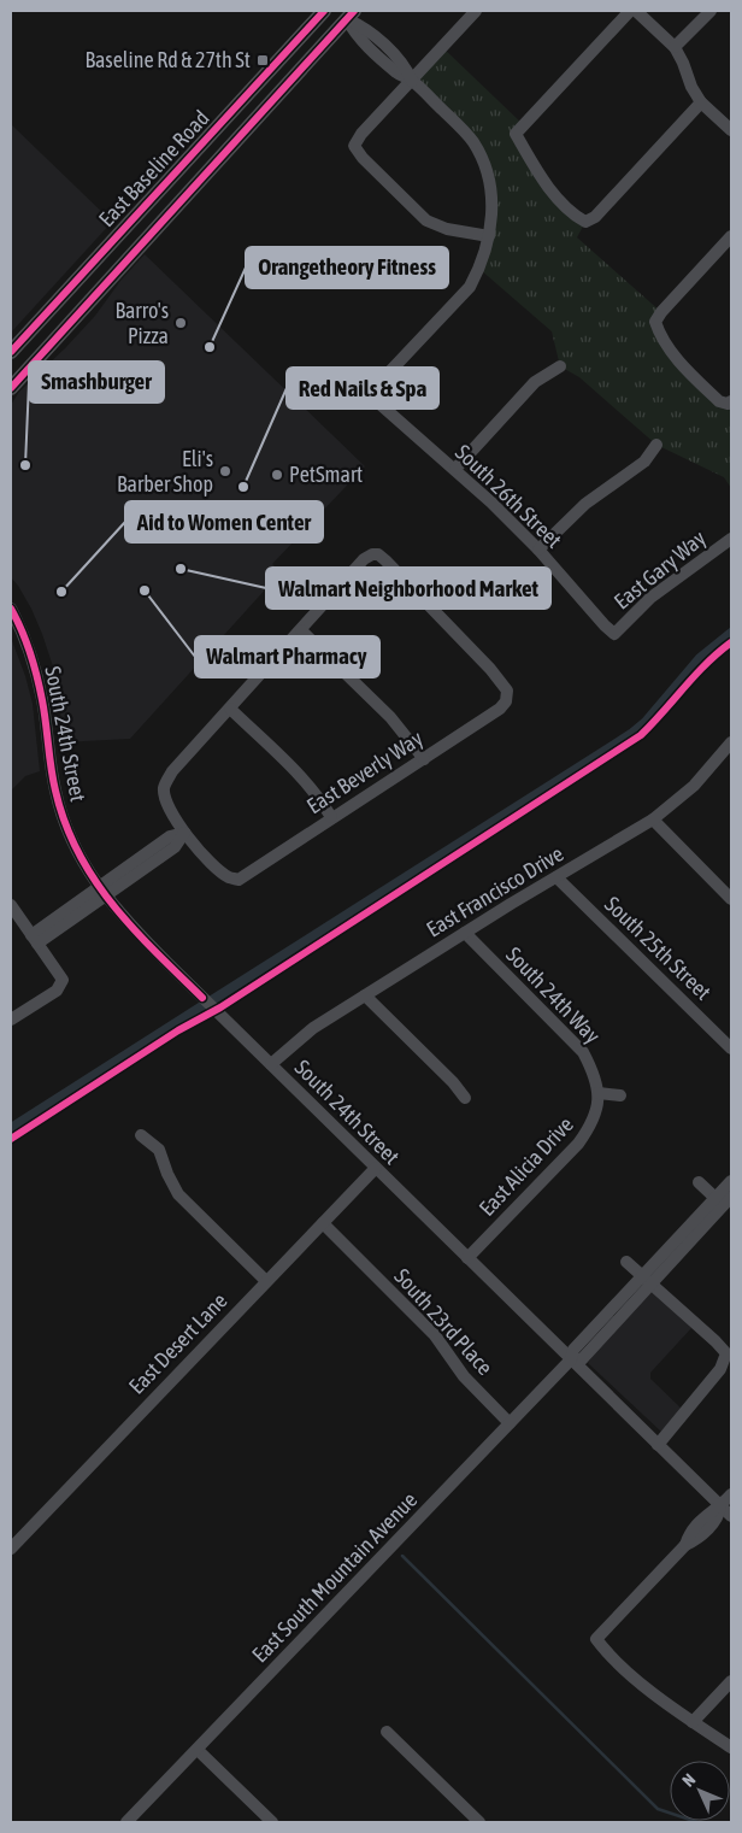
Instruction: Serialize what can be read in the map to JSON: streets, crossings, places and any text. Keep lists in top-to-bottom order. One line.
{"streets":{"main road":["East Baseline Road"],"street":["South 26th Street","East Gary Way","South 24th Street","East Beverly Way","East Francisco Drive","South 25th Street","South 24th Way","East Alicia Drive","South 23rd Place","East Desert Lane","East South Mountain Avenue"]},"crossings":[["South 26th Street","East Gary Way"],["South 24th Street","East Francisco Drive"],["South 24th Street","East Alicia Drive"],["South 24th Street","East Desert Lane"],["South 24th Street","East South Mountain Avenue"],["East Francisco Drive","South 25th Street"],["East Francisco Drive","South 24th Way"],["South 24th Way","East Alicia Drive"],["South 23rd Place","East Desert Lane"],["South 23rd Place","East South Mountain Avenue"]],"places":{"transit":["Baseline Rd & 27th St"],"other":["Barro's Pizza","Orangetheory Fitness","Smashburger","Eli's Barber Shop","PetSmart","Red Nails & Spa","Walmart Neighborhood Market","Walmart Pharmacy","Aid to Women Center"]},"north":"top left"}
